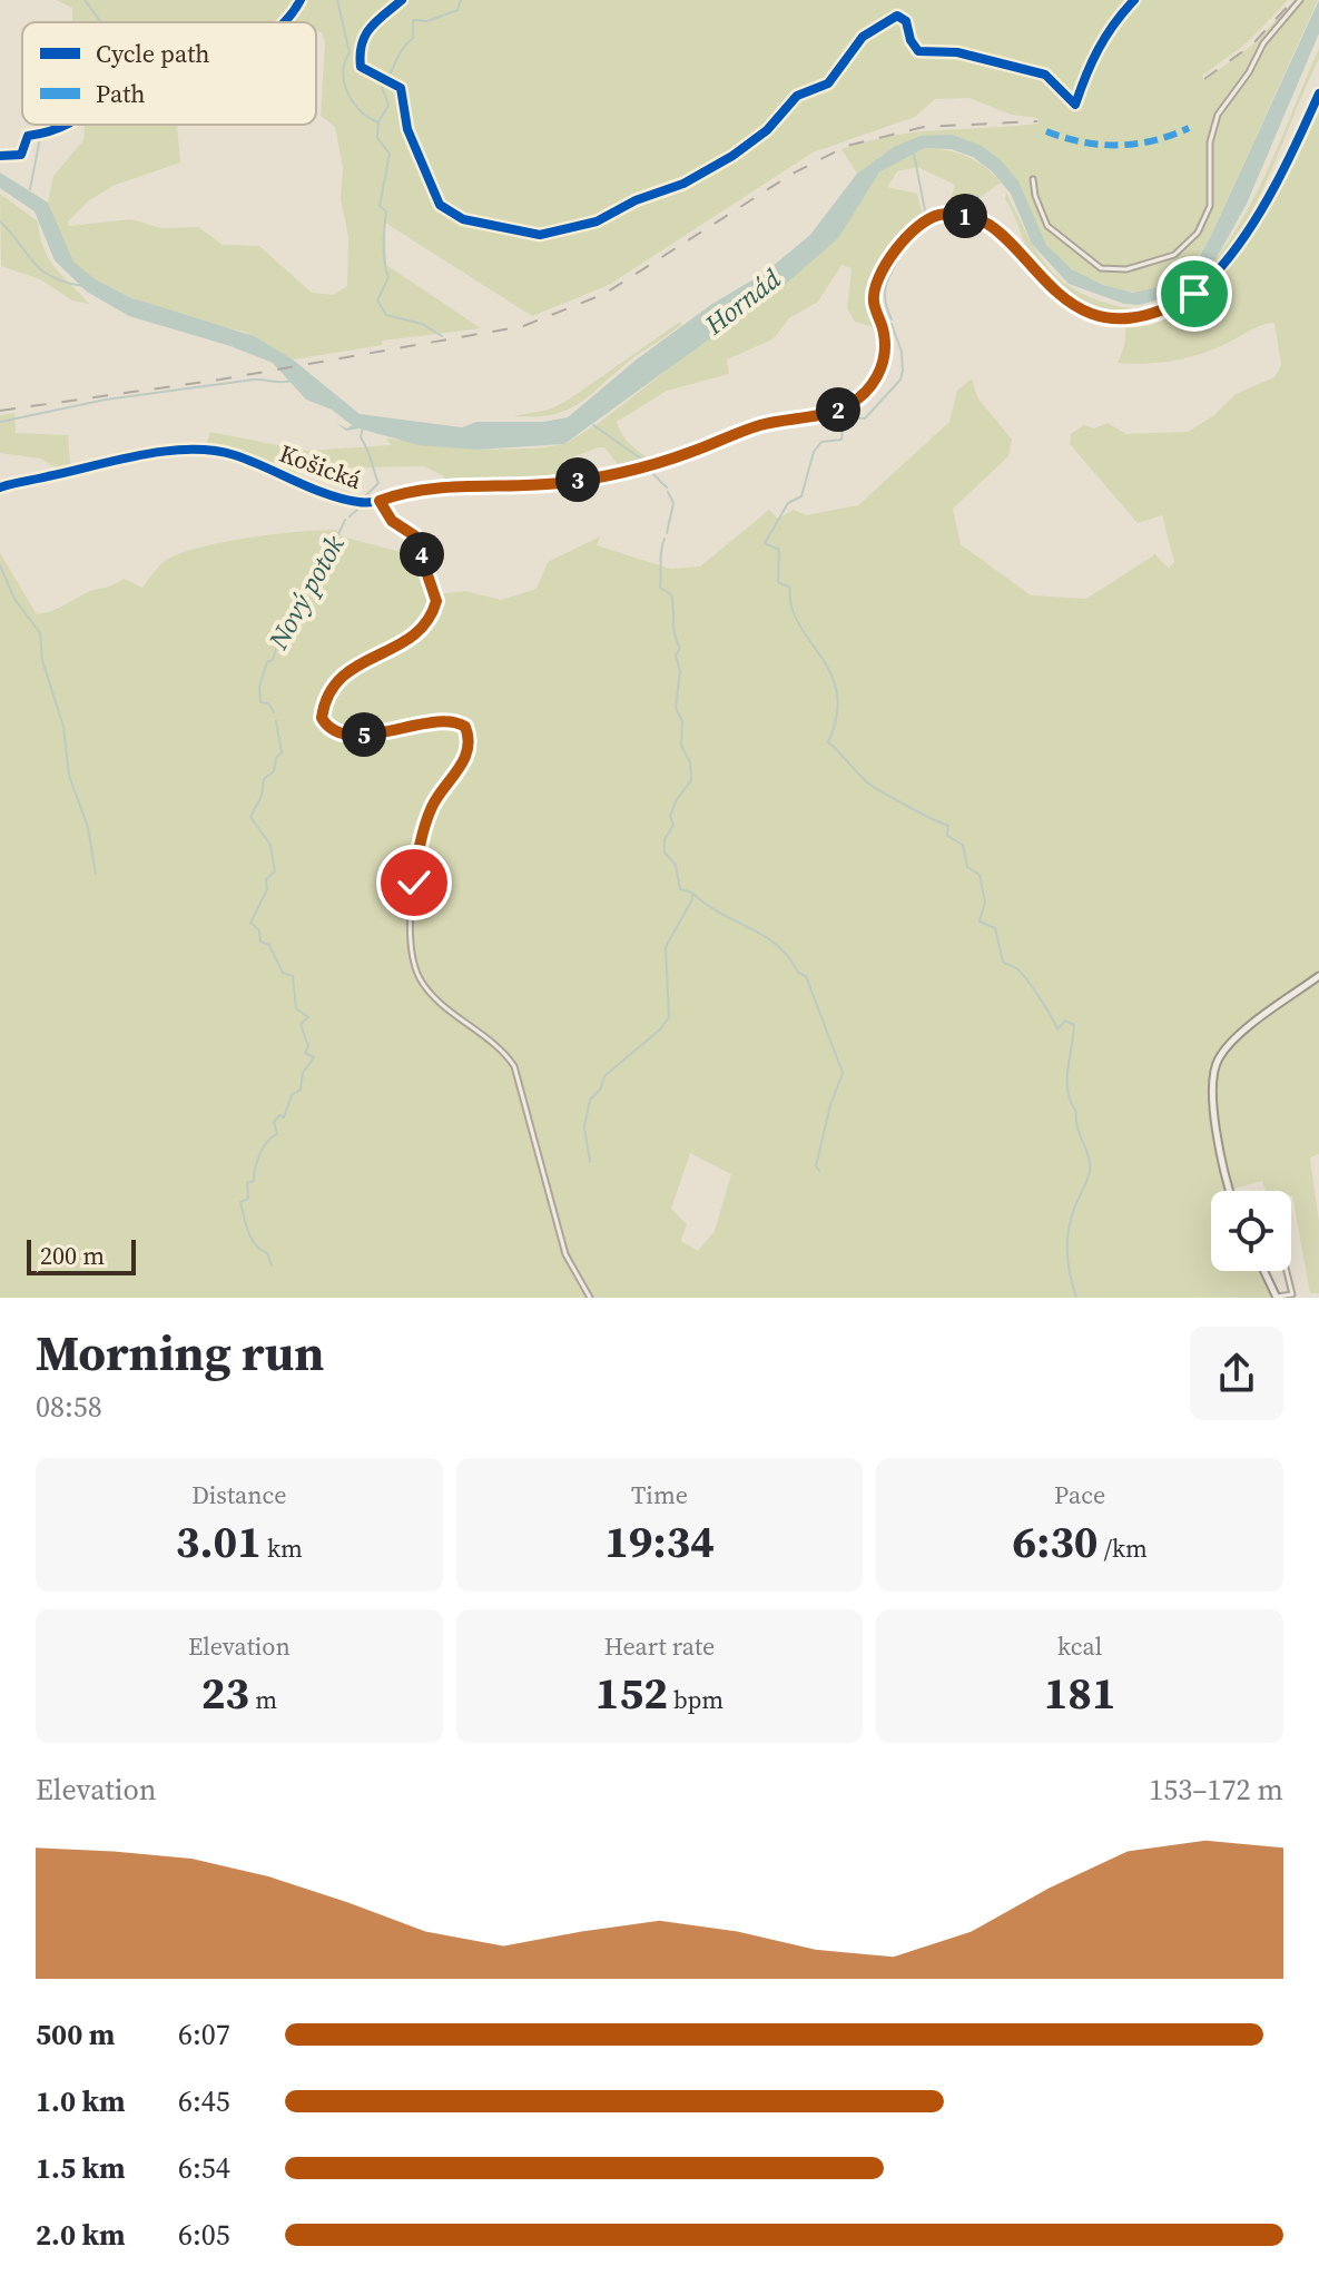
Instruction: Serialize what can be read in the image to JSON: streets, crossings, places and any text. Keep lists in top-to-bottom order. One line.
{"streets":{"street":["Košická"]},"water":["Hornád","Nový potok"],"legend":["Cycle path","Path"],"scale_bar":"200 m","page":{"pins":["1","2","3","4","5"],"scale":"200 m","heading":["Morning run","08:58"],"stats":[["Distance","3.01 km"],["Time","19:34"],["Pace","6:30 /km"],["Elevation","23 m"],["Heart rate","152 bpm"],["kcal","181"]],"chart":["Elevation","153–172 m"],"list":[{"name":"500 m","note":"6:07"},{"name":"1.0 km","note":"6:45"},{"name":"1.5 km","note":"6:54"},{"name":"2.0 km","note":"6:05"}]}}
